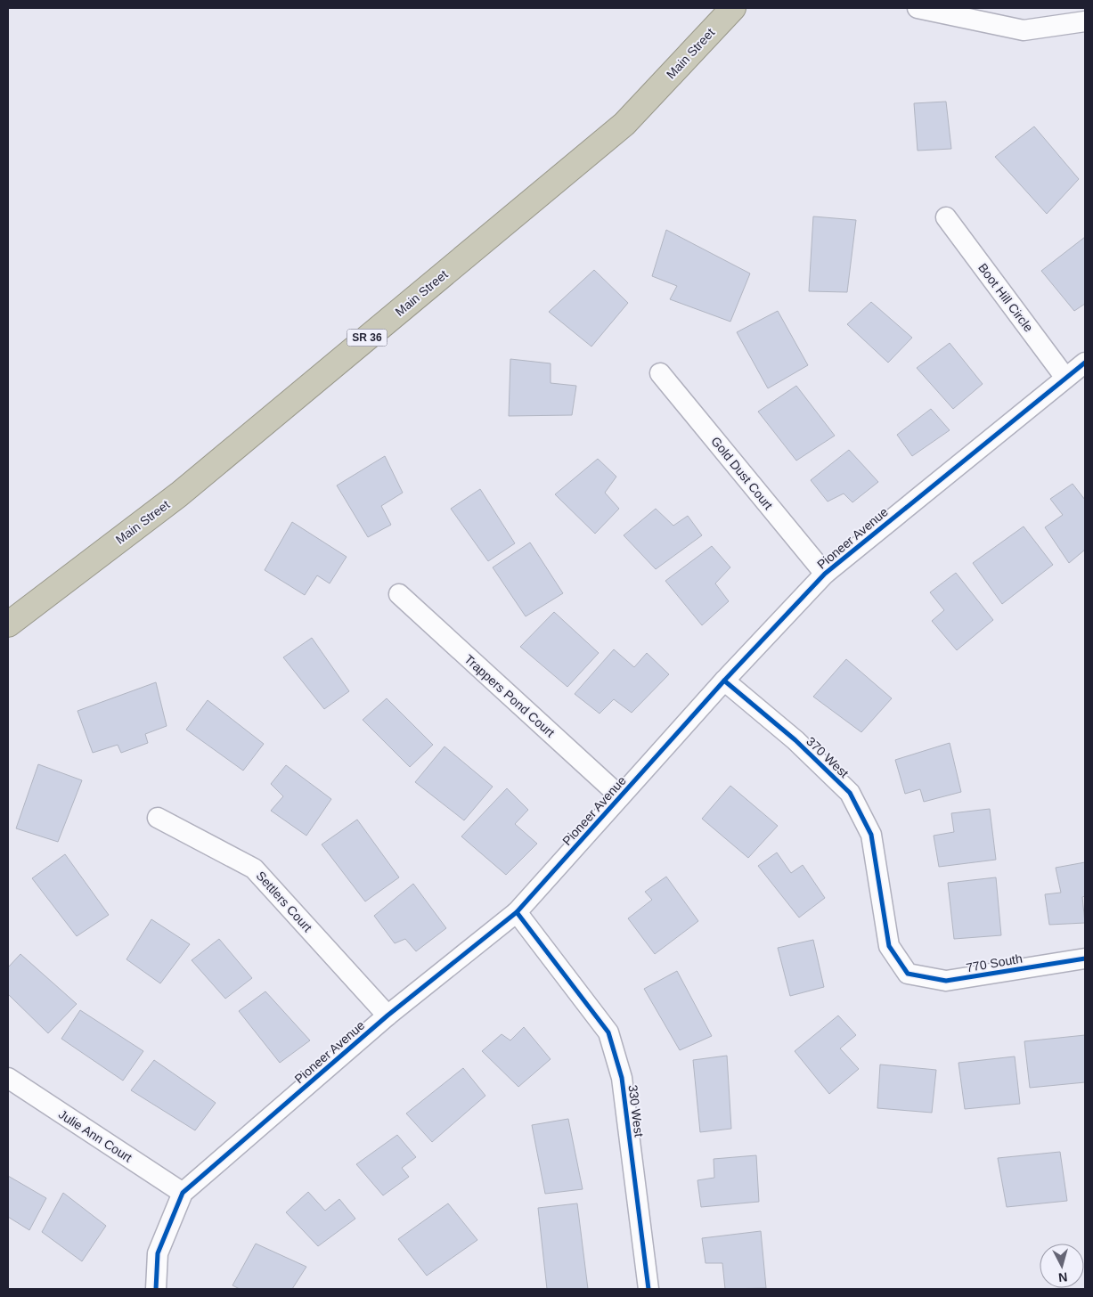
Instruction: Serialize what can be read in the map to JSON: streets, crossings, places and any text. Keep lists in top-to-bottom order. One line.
{"streets":{"highway":["Main Street","SR 36"],"street":["Boot Hill Circle","Gold Dust Court","Pioneer Avenue","Trappers Pond Court","370 West","Settlers Court","770 South","330 West","Julie Ann Court"]},"crossings":[["Boot Hill Circle","Pioneer Avenue"],["Gold Dust Court","Pioneer Avenue"],["Pioneer Avenue","Trappers Pond Court"],["Pioneer Avenue","370 West"],["Pioneer Avenue","Settlers Court"],["Pioneer Avenue","330 West"],["Pioneer Avenue","Julie Ann Court"],["370 West","770 South"]],"north":"bottom"}
